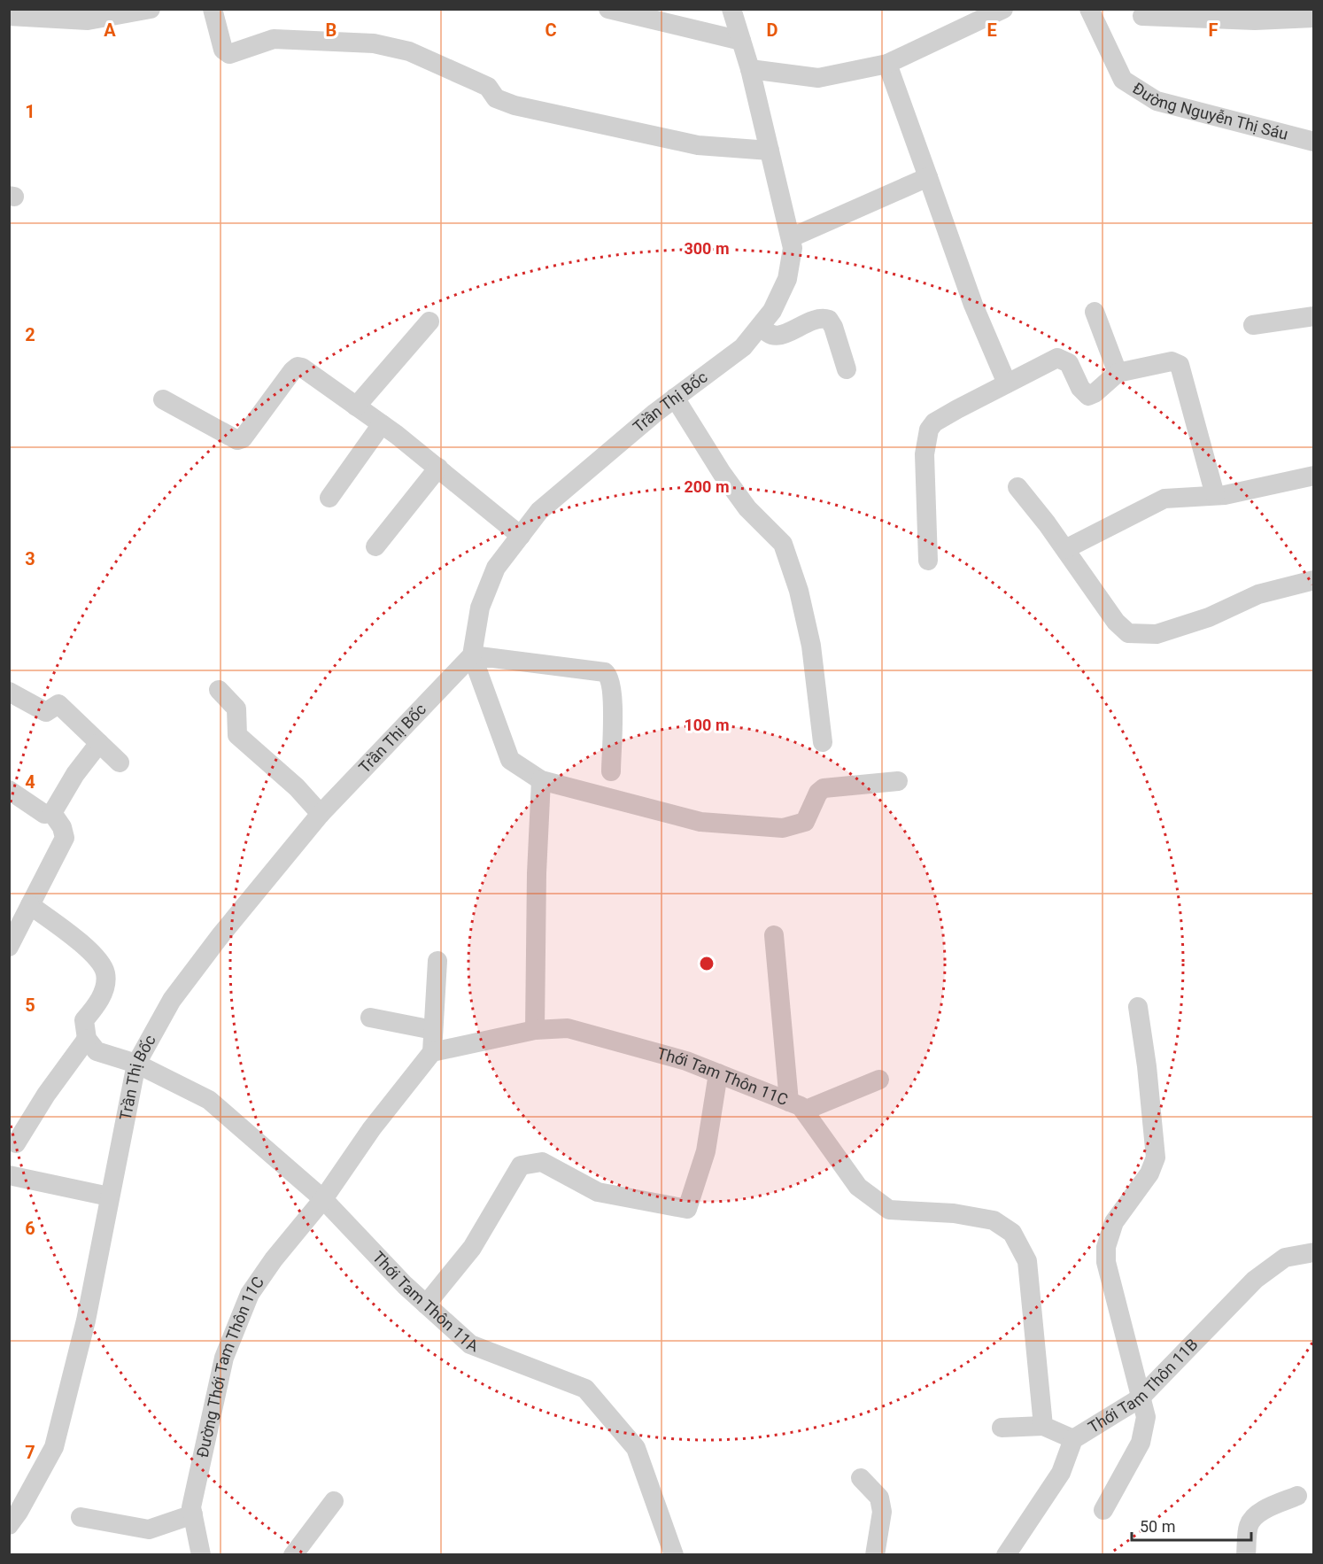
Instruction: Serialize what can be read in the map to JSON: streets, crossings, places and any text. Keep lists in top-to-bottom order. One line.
{"streets":{"street":["Đường Nguyễn Thị Sáu","Trần Thị Bốc","Thới Tam Thôn 11C","Thới Tam Thôn 11A","Đường Thới Tam Thôn 11C","Thới Tam Thôn 11B"]},"crossings":[["Trần Thị Bốc","Thới Tam Thôn 11A"],["Thới Tam Thôn 11A","Đường Thới Tam Thôn 11C"]],"scale_bar":"50 m","grid":{"columns":["A","B","C","D","E","F"],"rows":["1","2","3","4","5","6","7"]},"rings":["300 m","200 m","100 m"]}
